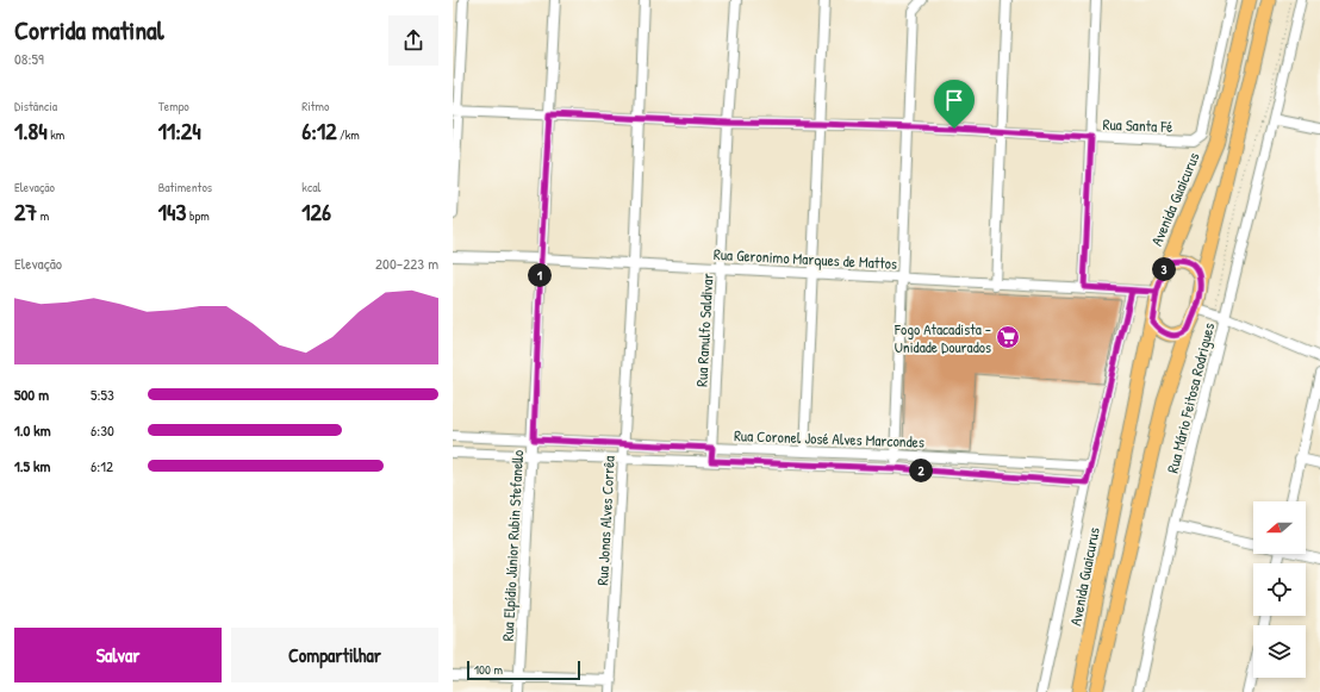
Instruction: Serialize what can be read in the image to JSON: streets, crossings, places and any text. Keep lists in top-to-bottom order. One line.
{"streets":{"main road":["Avenida Guaicurus"],"street":["Rua Santa Fé","Rua Geronimo Marques de Mattos","Rua Ranulfo Saldivar","Rua Mário Feitosa Rodrigues","Rua Coronel José Alves Marcondes","Rua Jonas Alves Corrêa","Rua Elpídio Júnior Rubin Stefanello"]},"crossings":[["Rua Santa Fé","Rua Ranulfo Saldivar"],["Rua Santa Fé","Rua Jonas Alves Corrêa"],["Rua Santa Fé","Rua Elpídio Júnior Rubin Stefanello"],["Avenida Guaicurus","Rua Geronimo Marques de Mattos"],["Rua Geronimo Marques de Mattos","Rua Ranulfo Saldivar"],["Rua Geronimo Marques de Mattos","Rua Jonas Alves Corrêa"],["Rua Geronimo Marques de Mattos","Rua Elpídio Júnior Rubin Stefanello"],["Rua Ranulfo Saldivar","Rua Coronel José Alves Marcondes"],["Rua Coronel José Alves Marcondes","Rua Jonas Alves Corrêa"],["Rua Coronel José Alves Marcondes","Rua Elpídio Júnior Rubin Stefanello"]],"places":{"supermarket":["Fogo Atacadista - Unidade Dourados"]},"scale_bar":"100 m","north":"left","page":{"heading":["Corrida matinal","08:59"],"stats":[["Distância","1.84 km"],["Tempo","11:24"],["Ritmo","6:12 /km"],["Elevação","27 m"],["Batimentos","143 bpm"],["kcal","126"]],"chart":["Elevação","200–223 m"],"pins":["3","1","2"],"list":[{"name":"500 m","note":"5:53"},{"name":"1.0 km","note":"6:30"},{"name":"1.5 km","note":"6:12"}],"buttons":["Salvar","Compartilhar"],"scale":"100 m"}}
